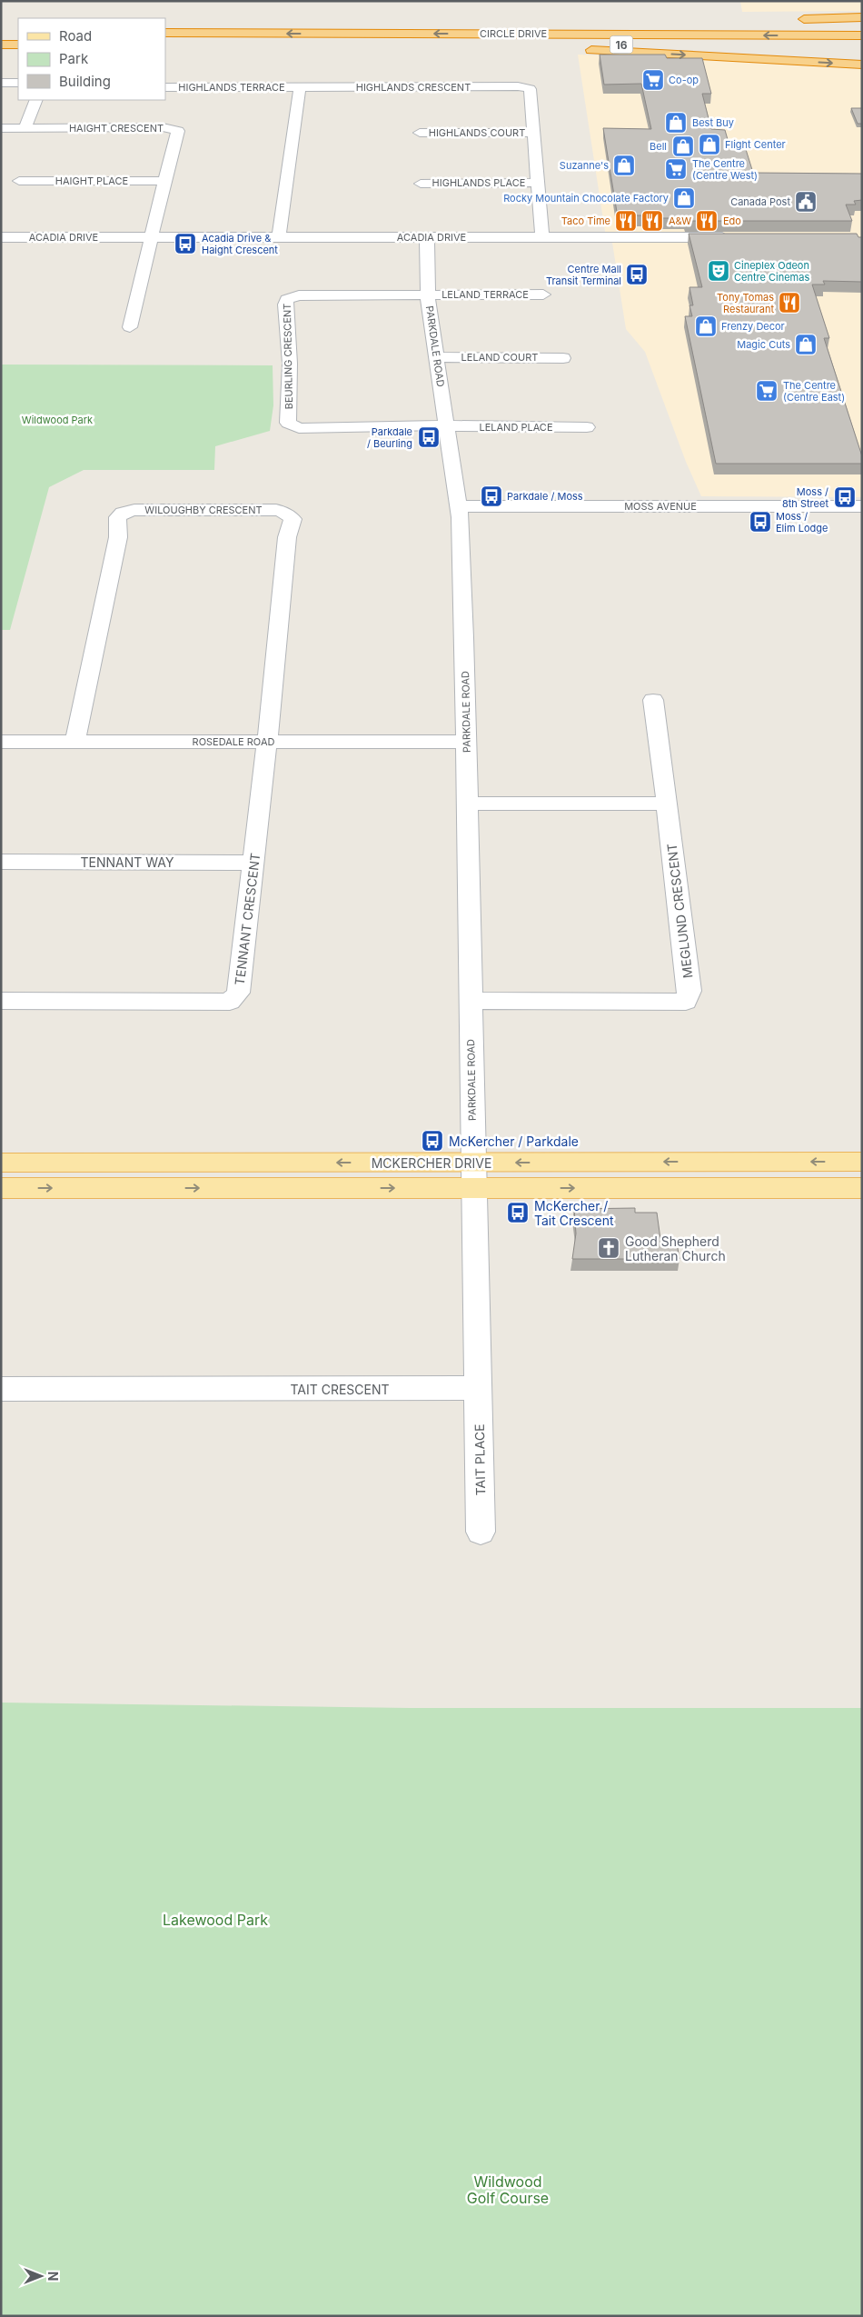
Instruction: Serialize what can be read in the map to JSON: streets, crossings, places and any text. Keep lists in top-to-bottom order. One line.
{"streets":{"highway":["CIRCLE DRIVE","16"],"main road":["MCKERCHER DRIVE"],"street":["HIGHLANDS TERRACE","HIGHLANDS CRESCENT","HAIGHT CRESCENT","HIGHLANDS COURT","HAIGHT PLACE","HIGHLANDS PLACE","ACADIA DRIVE","LELAND TERRACE","PARKDALE ROAD","BEURLING CRESCENT","LELAND COURT","LELAND PLACE","MOSS AVENUE","WILOUGHBY CRESCENT","ROSEDALE ROAD","TENNANT WAY","MEGLUND CRESCENT","TENNANT CRESCENT","TAIT CRESCENT","TAIT PLACE"]},"crossings":[["HIGHLANDS TERRACE","HIGHLANDS CRESCENT"],["HIGHLANDS CRESCENT","HIGHLANDS COURT"],["HIGHLANDS CRESCENT","HIGHLANDS PLACE"],["HIGHLANDS CRESCENT","ACADIA DRIVE"],["HAIGHT CRESCENT","HAIGHT PLACE"],["HAIGHT CRESCENT","ACADIA DRIVE"],["ACADIA DRIVE","PARKDALE ROAD"],["LELAND TERRACE","PARKDALE ROAD"],["LELAND TERRACE","BEURLING CRESCENT"],["PARKDALE ROAD","BEURLING CRESCENT"],["PARKDALE ROAD","LELAND COURT"],["PARKDALE ROAD","LELAND PLACE"],["PARKDALE ROAD","MOSS AVENUE"],["PARKDALE ROAD","ROSEDALE ROAD"],["PARKDALE ROAD","MEGLUND CRESCENT"],["PARKDALE ROAD","MCKERCHER DRIVE"],["BEURLING CRESCENT","LELAND PLACE"],["WILOUGHBY CRESCENT","ROSEDALE ROAD"],["WILOUGHBY CRESCENT","TENNANT CRESCENT"],["ROSEDALE ROAD","TENNANT CRESCENT"],["TENNANT WAY","TENNANT CRESCENT"],["TAIT CRESCENT","TAIT PLACE"]],"parks":["Wildwood Park","Lakewood Park","Wildwood Golf Course"],"places":{"supermarket":["Co-op","The Centre (Centre West)","The Centre (Centre East)"],"shop":["Best Buy","Flight Center","Bell","Suzanne's","Rocky Mountain Chocolate Factory","Frenzy Decor","Magic Cuts"],"public building":["Canada Post"],"restaurant":["Taco Time","A&W","Edo","Tony Tomas Restaurant"],"bus stop":["Acadia Drive & Haight Crescent","Centre Mall Transit Terminal","Parkdale / Beurling","Parkdale / Moss","Moss / 8th Street","Moss / Elim Lodge","McKercher / Parkdale","McKercher / Tait Crescent"],"theatre":["Cineplex Odeon Centre Cinemas"],"church":["Good Shepherd Lutheran Church"]},"legend":["Road","Park","Building"],"north":"right"}
